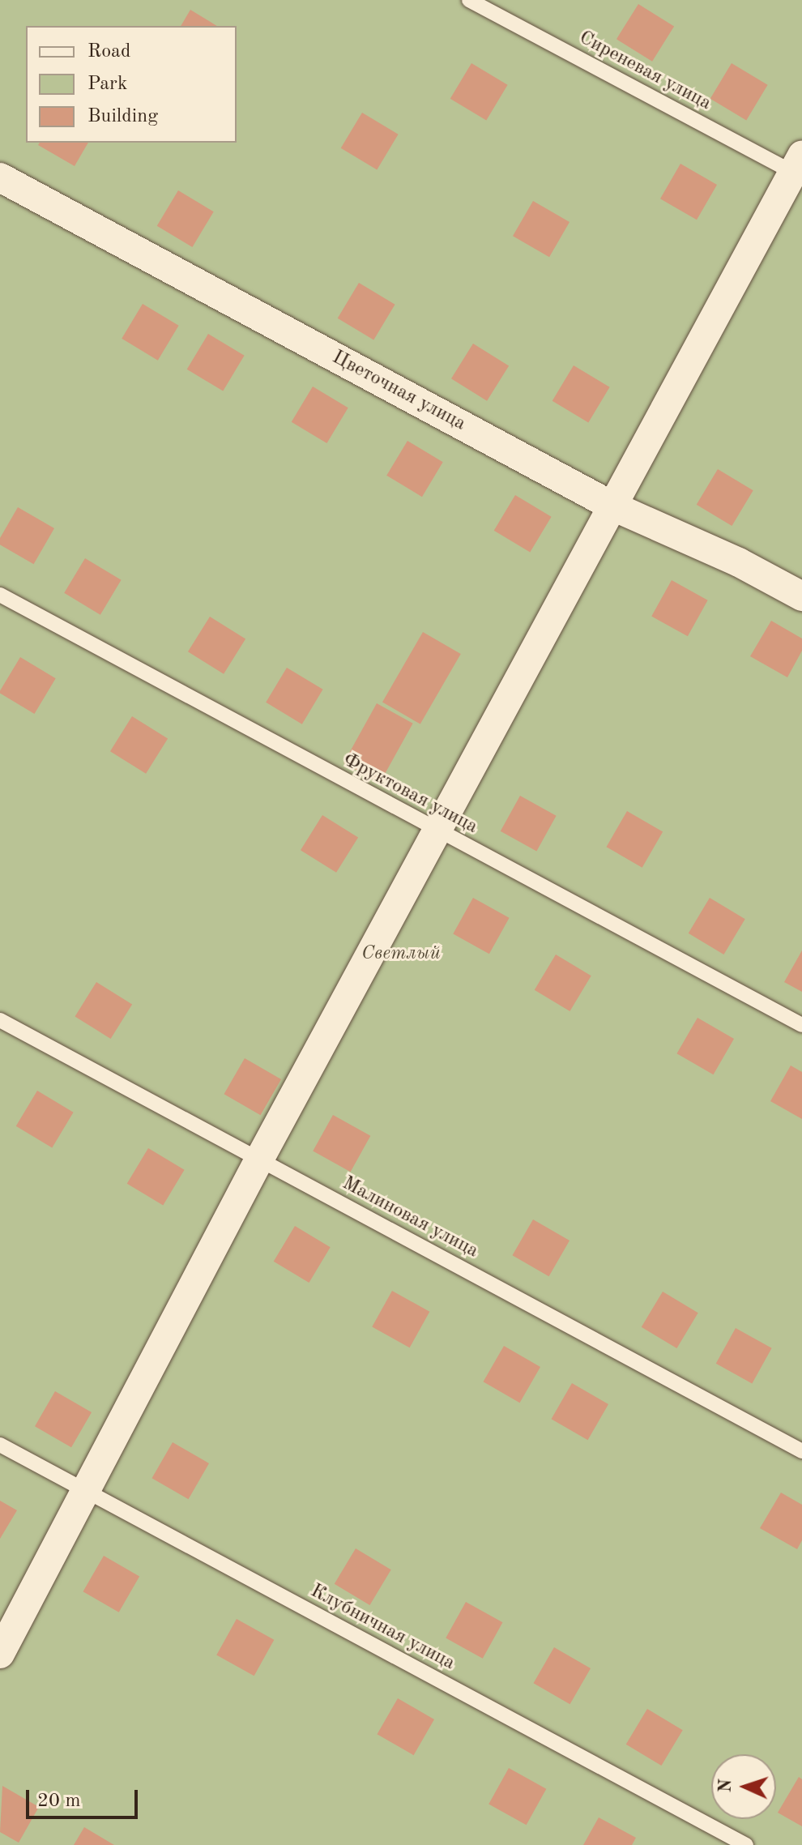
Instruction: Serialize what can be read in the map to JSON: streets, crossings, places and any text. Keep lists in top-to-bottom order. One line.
{"streets":{"street":["Цветочная улица"],"lane":["Сиреневая улица","Фруктовая улица","Малиновая улица","Клубничная улица"]},"parks":["Светлый"],"legend":["Road","Park","Building"],"scale_bar":"20 m","north":"left"}
